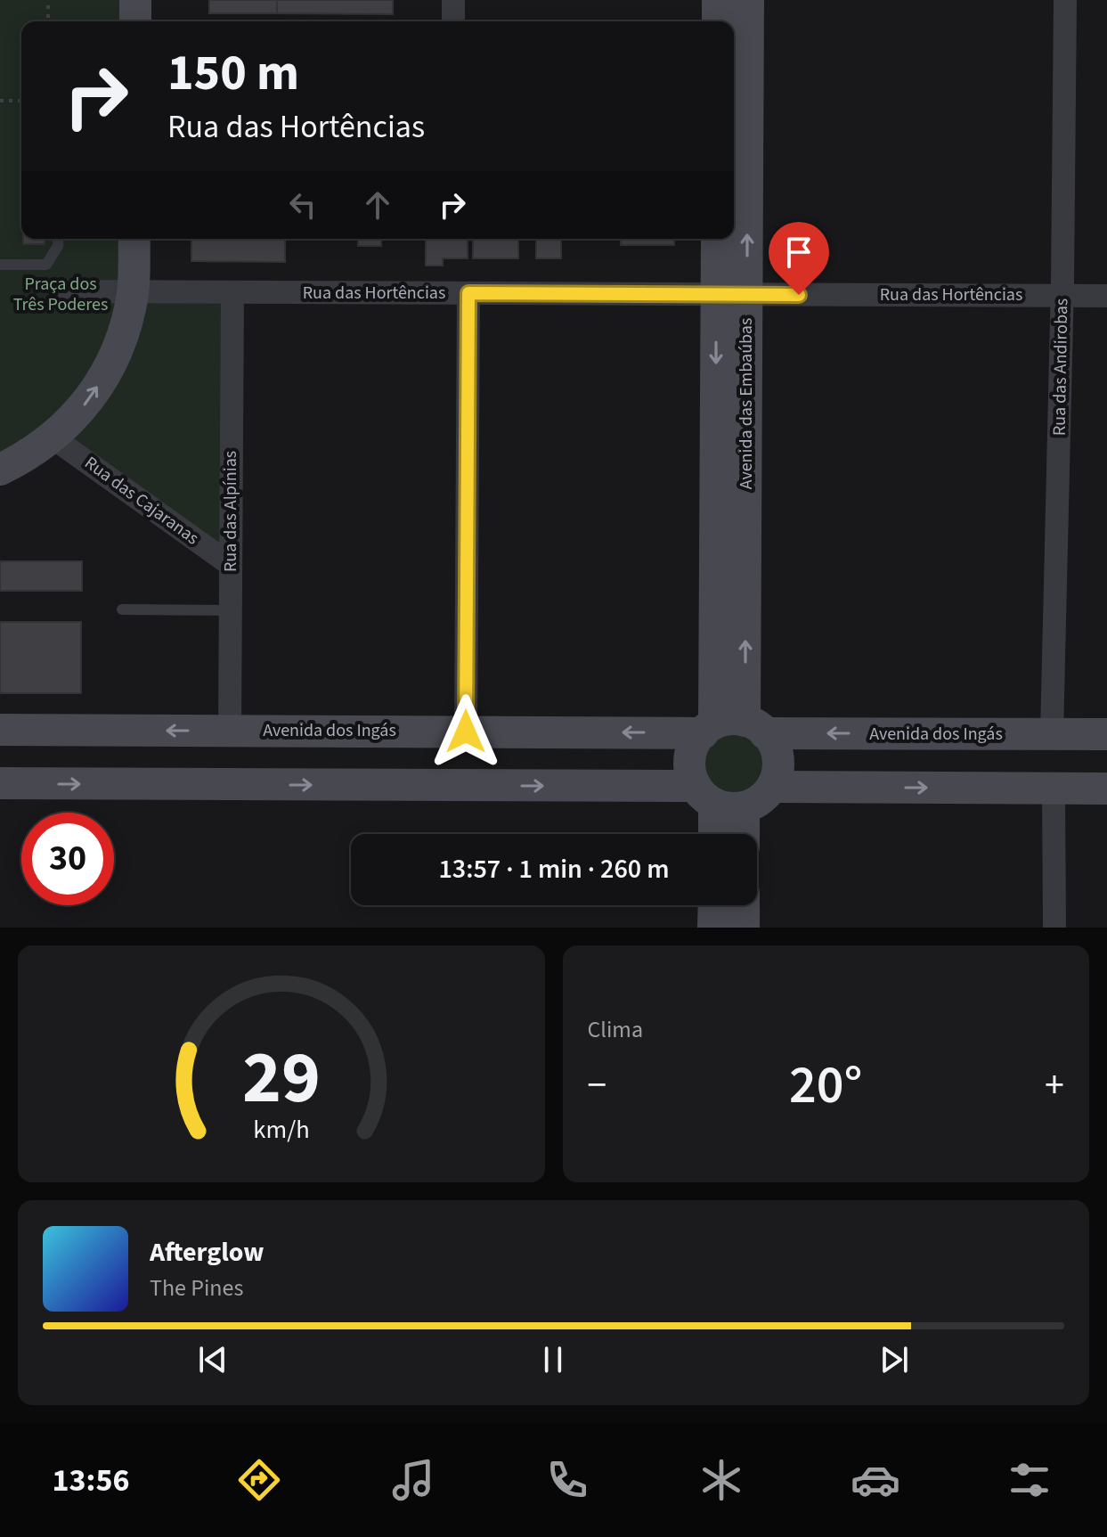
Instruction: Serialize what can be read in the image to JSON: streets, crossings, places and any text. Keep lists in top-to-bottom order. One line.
{"streets":{"street":["Rua das Hortências","Rua das Andirobas","Avenida das Embaúbas","Rua das Cajaranas","Rua das Alpínias","Avenida dos Ingás"]},"crossings":[["Rua das Hortências","Rua das Andirobas"],["Rua das Hortências","Avenida das Embaúbas"],["Rua das Hortências","Rua das Alpínias"],["Rua das Andirobas","Avenida dos Ingás"],["Avenida das Embaúbas","Avenida dos Ingás"],["Rua das Cajaranas","Rua das Alpínias"],["Rua das Alpínias","Avenida dos Ingás"]],"parks":["Praça dos Três Poderes"],"page":{"turn":["150 m","Rua das Hortências"],"limit":"30","trip":"13:57 · 1 min · 260 m","tile":"Clima","heat":["−","20°","+"],"song":["Afterglow","The Pines"],"tabs":"13:56","gauge":["29","km/h"]}}
